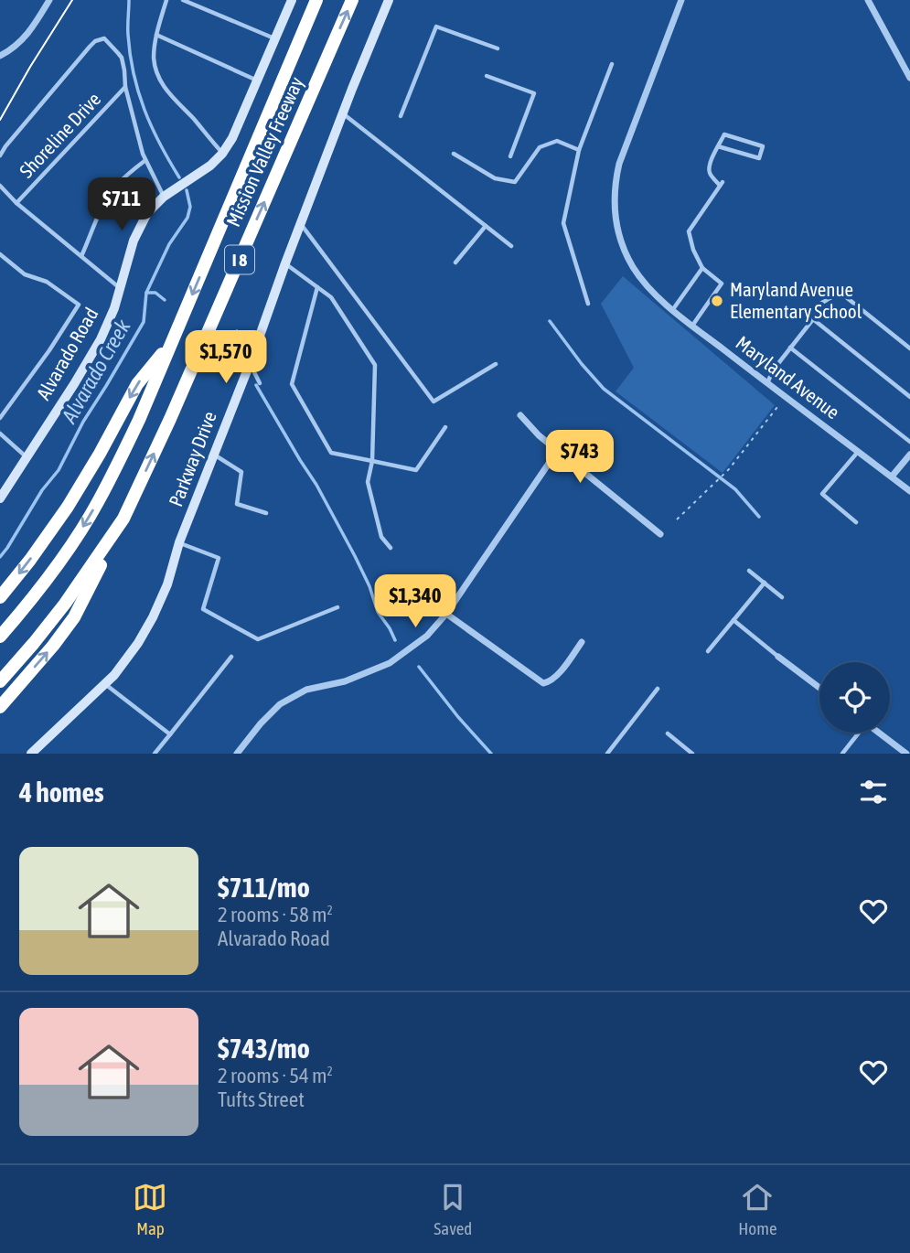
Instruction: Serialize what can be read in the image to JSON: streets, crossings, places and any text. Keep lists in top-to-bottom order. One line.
{"streets":{"highway":["Mission Valley Freeway","I 8"],"street":["Alvarado Road","Maryland Avenue","Parkway Drive"],"lane":["Shoreline Drive"]},"water":["Alvarado Creek"],"places":["Maryland Avenue Elementary School"],"page":{"price":["$711","$1,570","$743","$1,340"],"heading":"4 homes","list":[{"name":"$711/mo","note":"2 rooms · 58 m² · Alvarado Road"},{"name":"$743/mo","note":"2 rooms · 54 m² · Tufts Street"}],"tabs":["Map","Saved","Home"]}}
